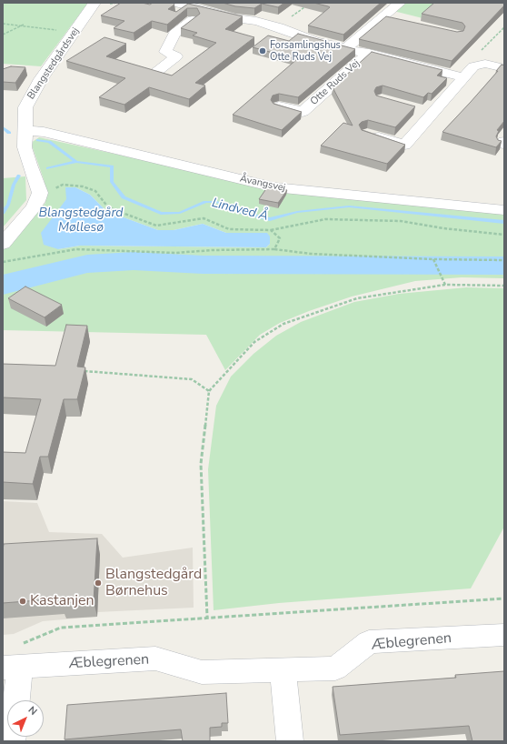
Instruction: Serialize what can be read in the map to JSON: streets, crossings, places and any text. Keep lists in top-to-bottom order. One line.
{"streets":{"street":["Blangstedgårdsvej","Otte Ruds Vej","Åvangsvej","Æblegrenen"]},"crossings":[["Blangstedgårdsvej","Åvangsvej"]],"water":["Lindved Å","Blangstedgård Møllesø"],"places":["Forsamlingshus Otte Ruds Vej","Blangstedgård Børnehus","Kastanjen"],"north":"top right"}
